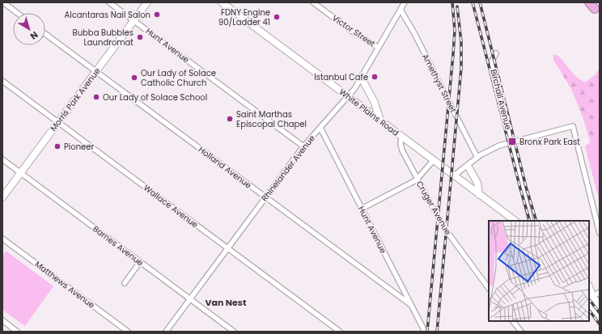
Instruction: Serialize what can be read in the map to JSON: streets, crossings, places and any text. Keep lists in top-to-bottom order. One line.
{"streets":{"main road":["Morris Park Avenue","White Plains Road"],"street":["Victor Street","Hunt Avenue","Amethyst Street","Birchall Avenue","Holland Avenue","Rhinelander Avenue","Wallace Avenue","Cruger Avenue","Barnes Avenue","Matthews Avenue"]},"crossings":[["Victor Street","Rhinelander Avenue"],["Hunt Avenue","Morris Park Avenue"],["Hunt Avenue","Holland Avenue"],["Hunt Avenue","Rhinelander Avenue"],["Amethyst Street","Rhinelander Avenue"],["Morris Park Avenue","Holland Avenue"],["Morris Park Avenue","Wallace Avenue"],["Morris Park Avenue","Barnes Avenue"],["White Plains Road","Rhinelander Avenue"],["White Plains Road","Cruger Avenue"],["Holland Avenue","Rhinelander Avenue"],["Rhinelander Avenue","Wallace Avenue"],["Rhinelander Avenue","Barnes Avenue"]],"districts":["Van Nest"],"places":{"other":["Alcantaras Nail Salon","FDNY Engine 90/Ladder 41","Bubba Bubbles Laundromat","Istanbul Cafe","Our Lady of Solace Catholic Church","Our Lady of Solace School","Saint Marthas Episcopal Chapel","Pioneer"],"transit":["Bronx Park East"]},"north":"bottom right"}
